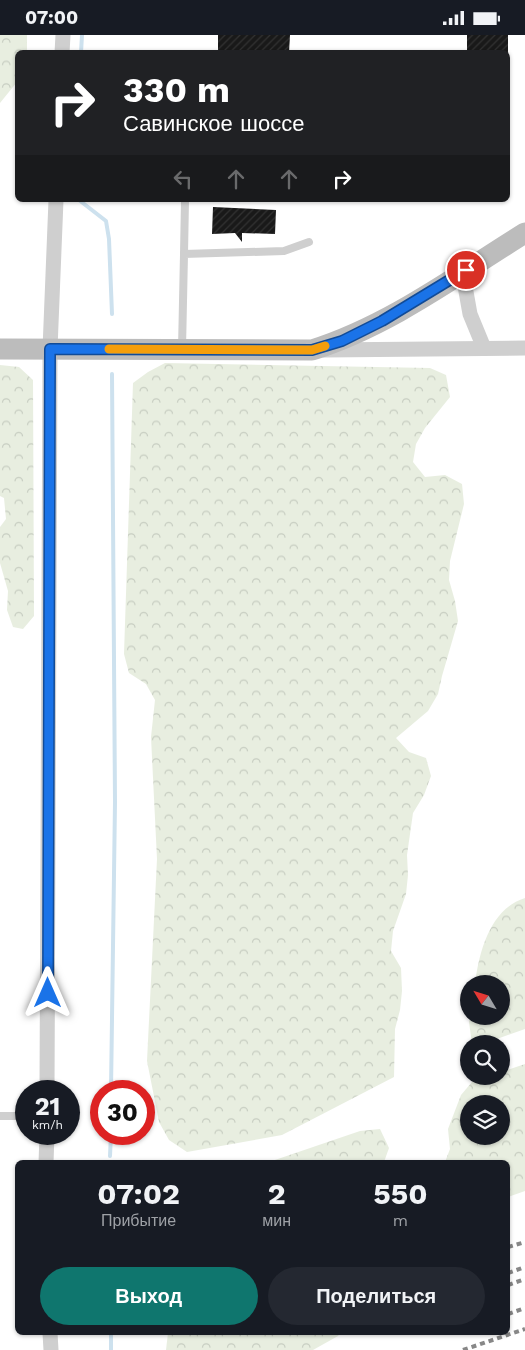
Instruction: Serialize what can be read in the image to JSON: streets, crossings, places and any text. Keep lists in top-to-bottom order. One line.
{"north":"top left","page":{"status":"07:00","turn":["330 m","Савинское шоссе"],"speed":"21 km/h","limit":"30","eta":["07:02","Прибытие","2","мин","550","m"],"buttons":["Выход","Поделиться"]}}
